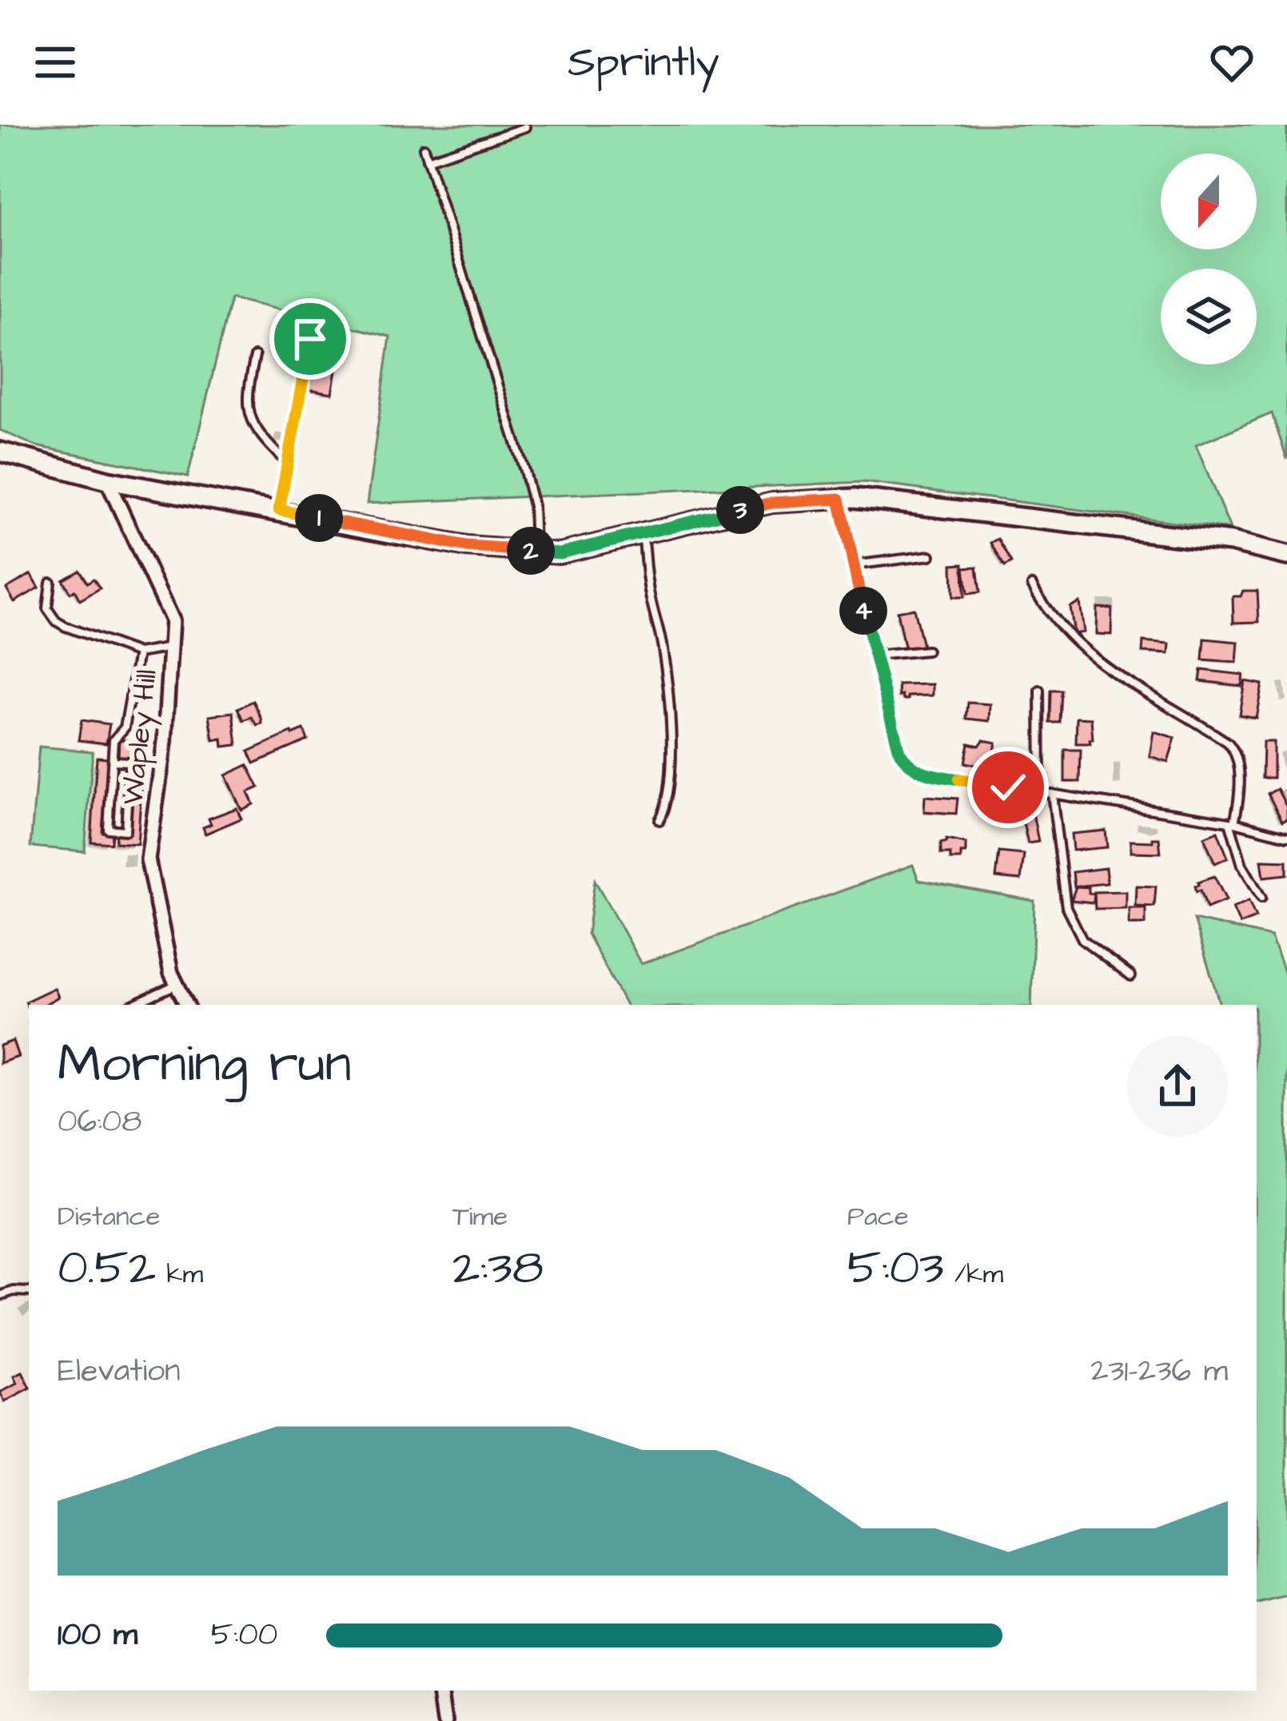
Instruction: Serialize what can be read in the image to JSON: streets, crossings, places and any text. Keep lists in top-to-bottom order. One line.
{"streets":{"street":["Wapley Hill"]},"north":"bottom","page":{"header":"Sprintly","pins":["3","1","2","4"],"heading":["Morning run","06:08"],"stats":[["Distance","0.52 km"],["Time","2:38"],["Pace","5:03 /km"]],"chart":["Elevation","231–236 m"],"list":[{"name":"100 m","note":"5:00"}]}}
